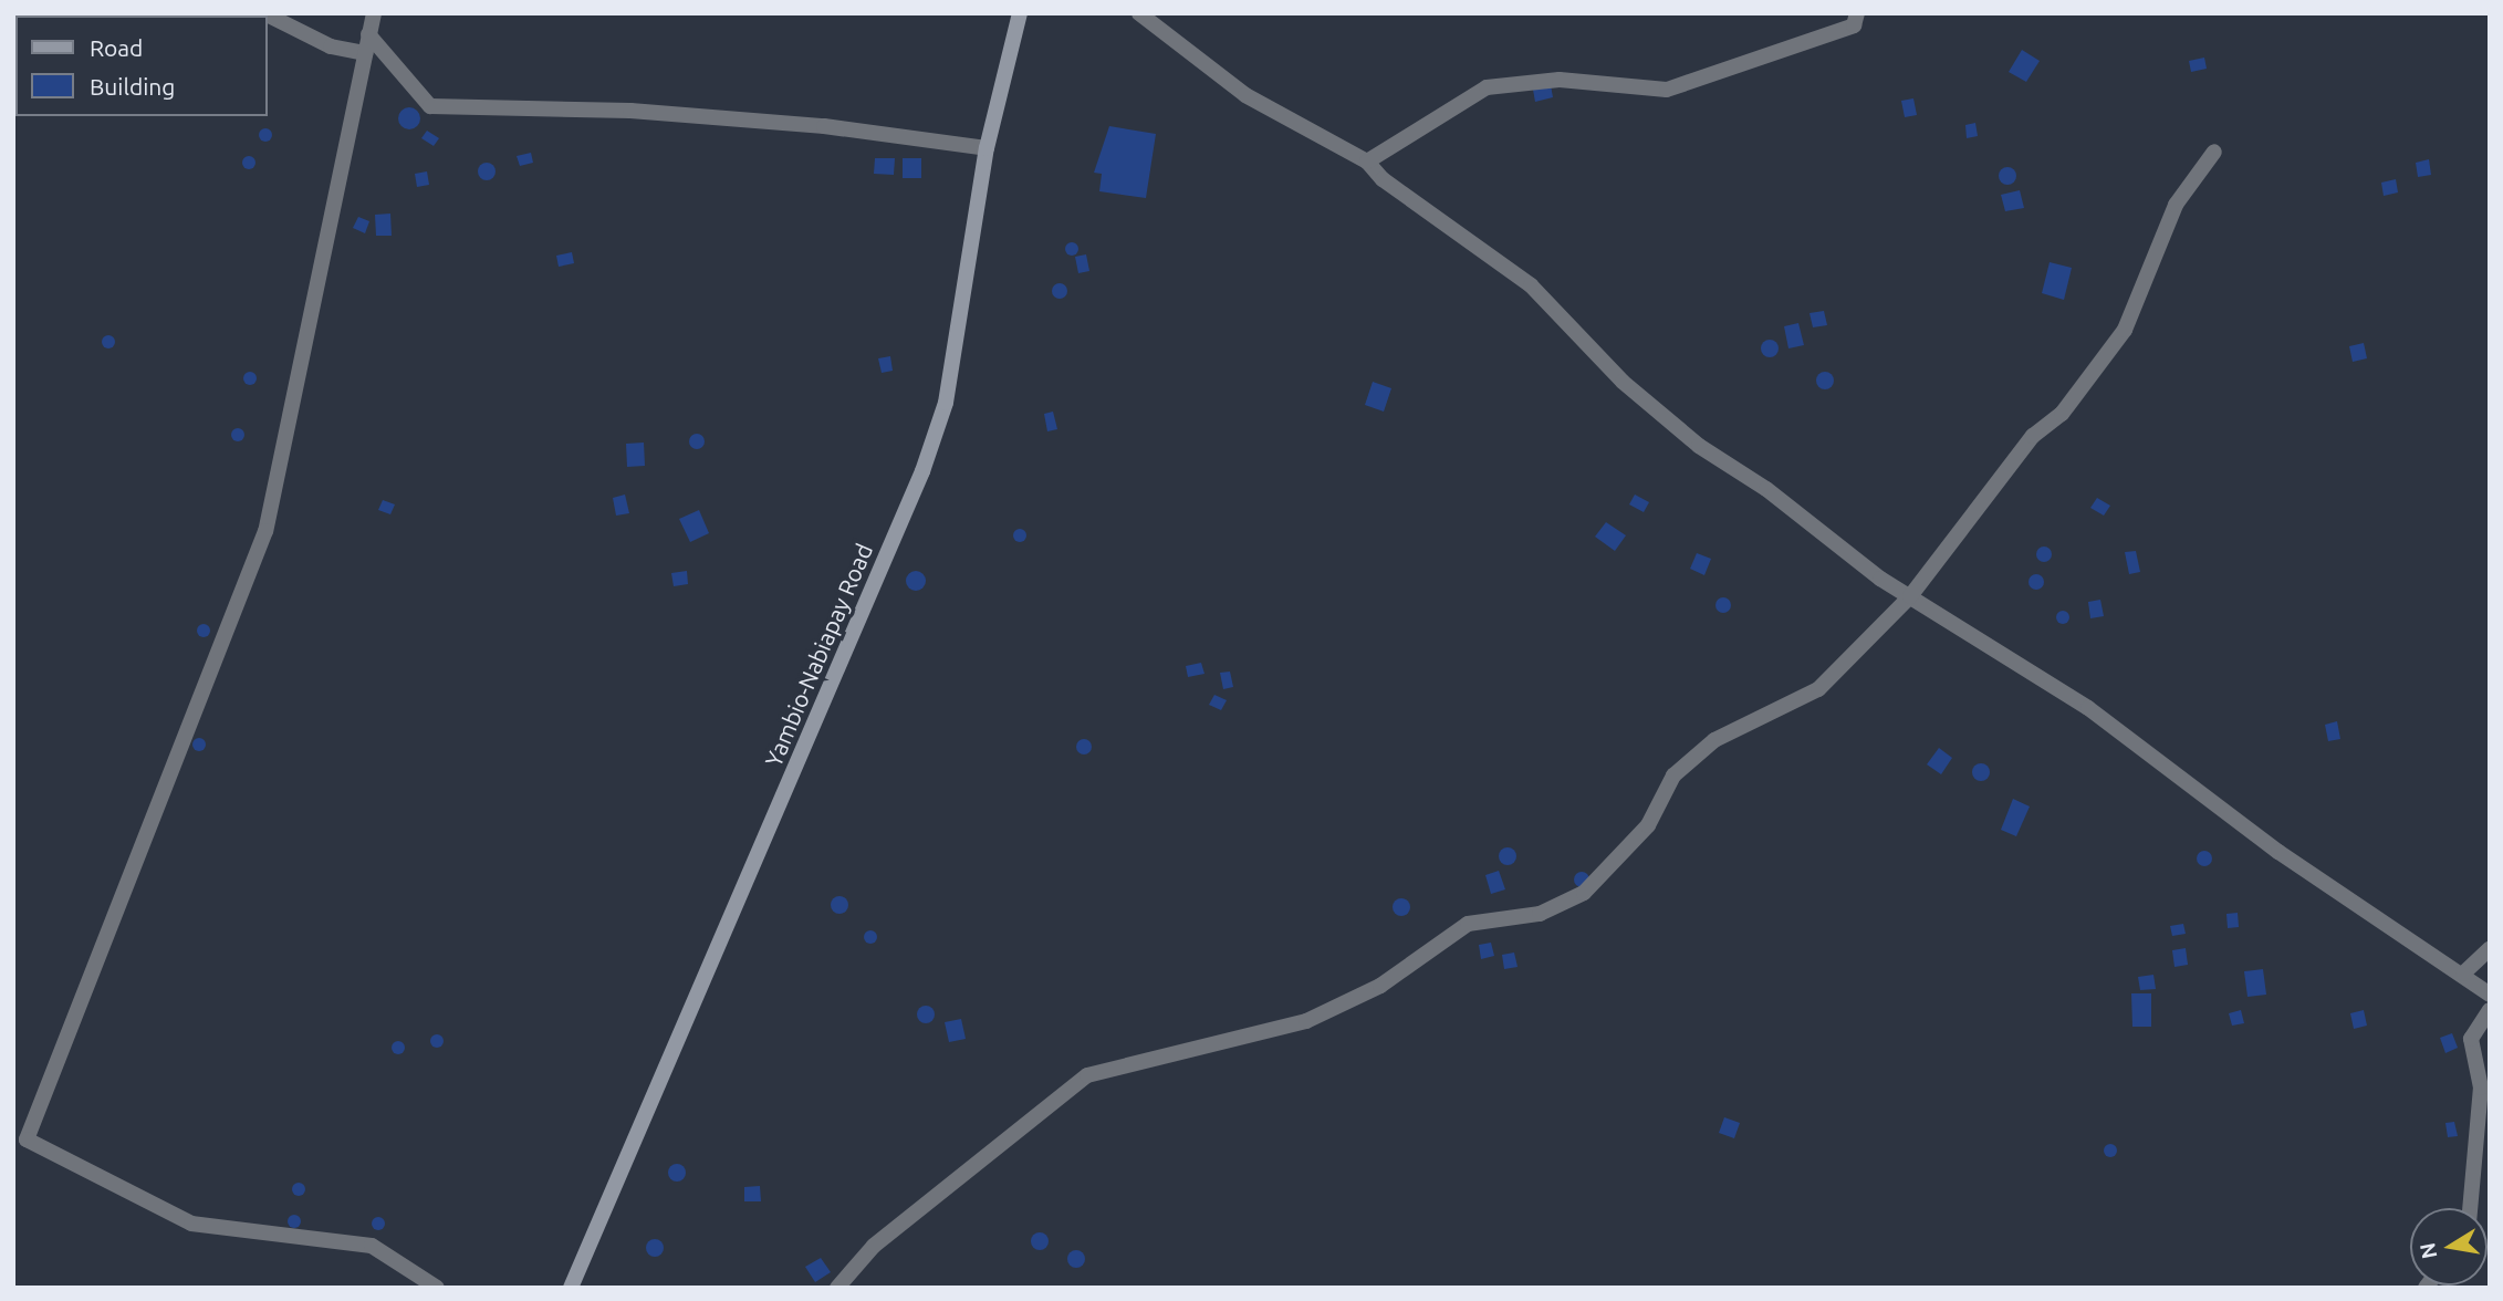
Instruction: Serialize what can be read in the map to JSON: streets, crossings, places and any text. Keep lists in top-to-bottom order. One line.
{"streets":{"main road":["Yambio-Nabiapay Road"]},"legend":["Road","Building"],"north":"left"}
